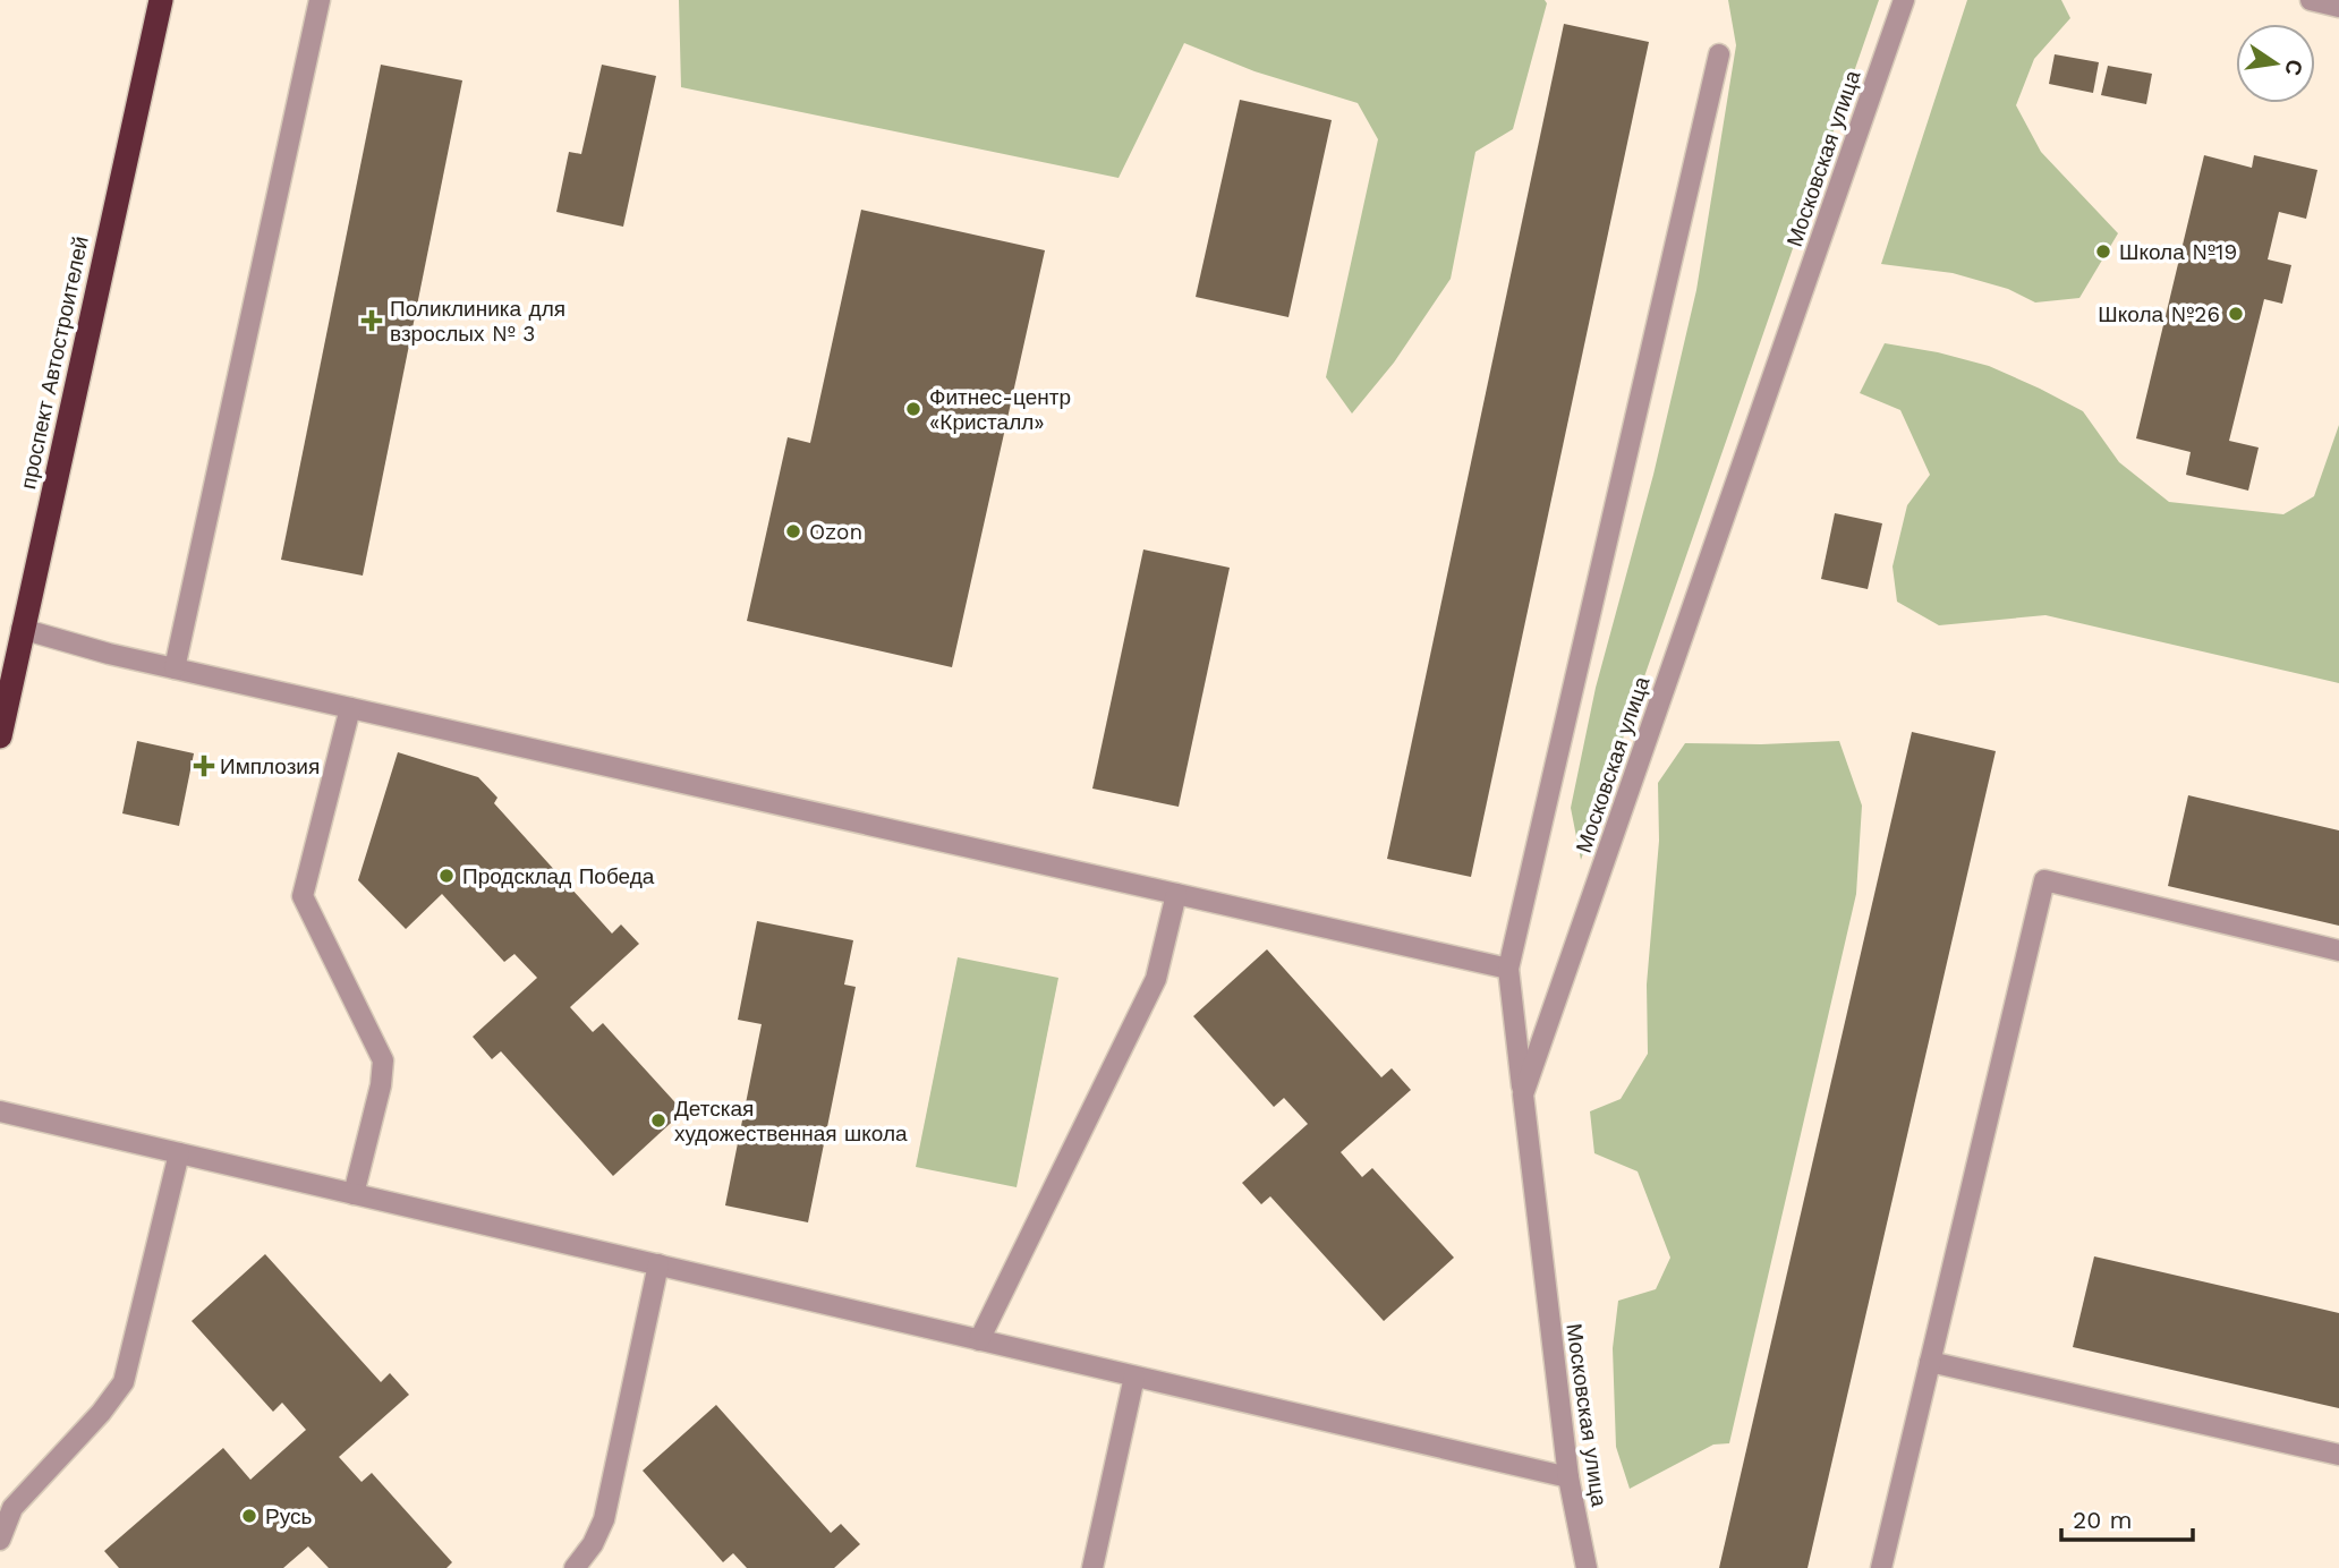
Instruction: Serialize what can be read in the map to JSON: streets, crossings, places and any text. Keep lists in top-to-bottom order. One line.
{"streets":{"highway":["проспект Автостроителей"],"street":["Московская улица"]},"places":{"other":["Школа №19","Школа №26","Фитнес-центр «Кристалл»","Ozon","Продсклад Победа","Детская художественная школа","Русь"],"health":["Поликлиника для взрослых № 3","Имплозия"]},"scale_bar":"20 m","north":"right"}
